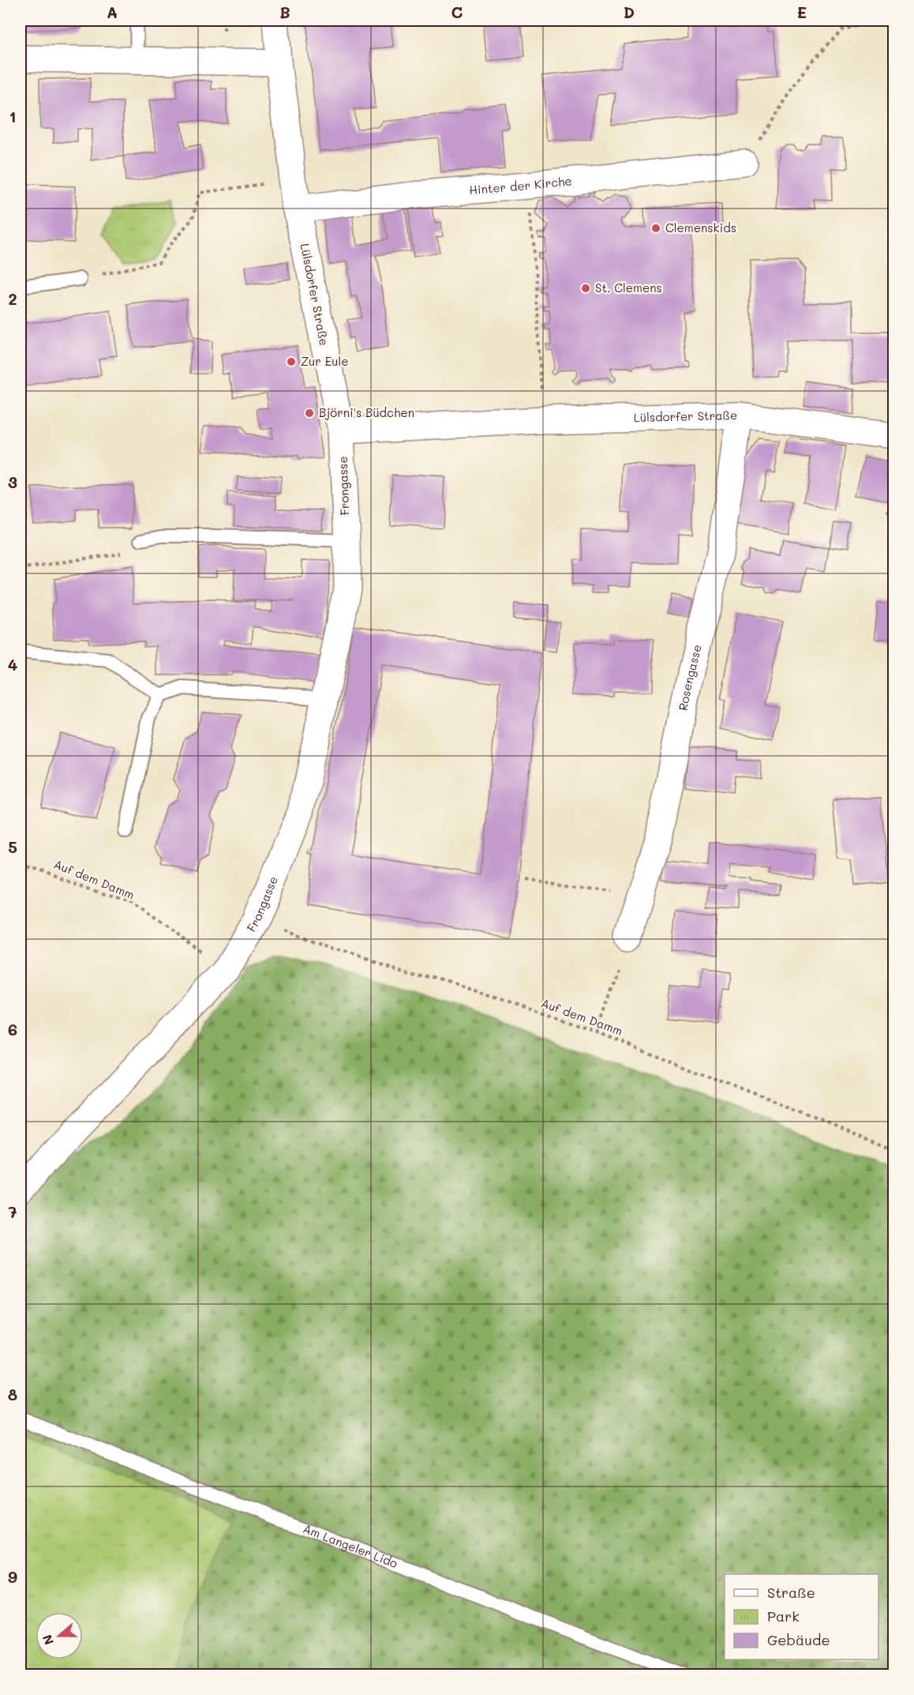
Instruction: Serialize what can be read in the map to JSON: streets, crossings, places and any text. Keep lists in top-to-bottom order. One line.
{"streets":{"street":["Hinter der Kirche","Lülsdorfer Straße","Frongasse","Rosengasse"],"lane":["Am Langeler Lido"],"path":["Auf dem Damm"]},"crossings":[["Hinter der Kirche","Lülsdorfer Straße"],["Lülsdorfer Straße","Frongasse"],["Lülsdorfer Straße","Rosengasse"],["Frongasse","Auf dem Damm"]],"places":["Clemenskids","St. Clemens","Zur Eule","Björni's Büdchen"],"legend":["Straße","Park","Gebäude"],"north":"left","grid":{"columns":["A","B","C","D","E"],"rows":["1","2","3","4","5","6","7","8","9"]}}
